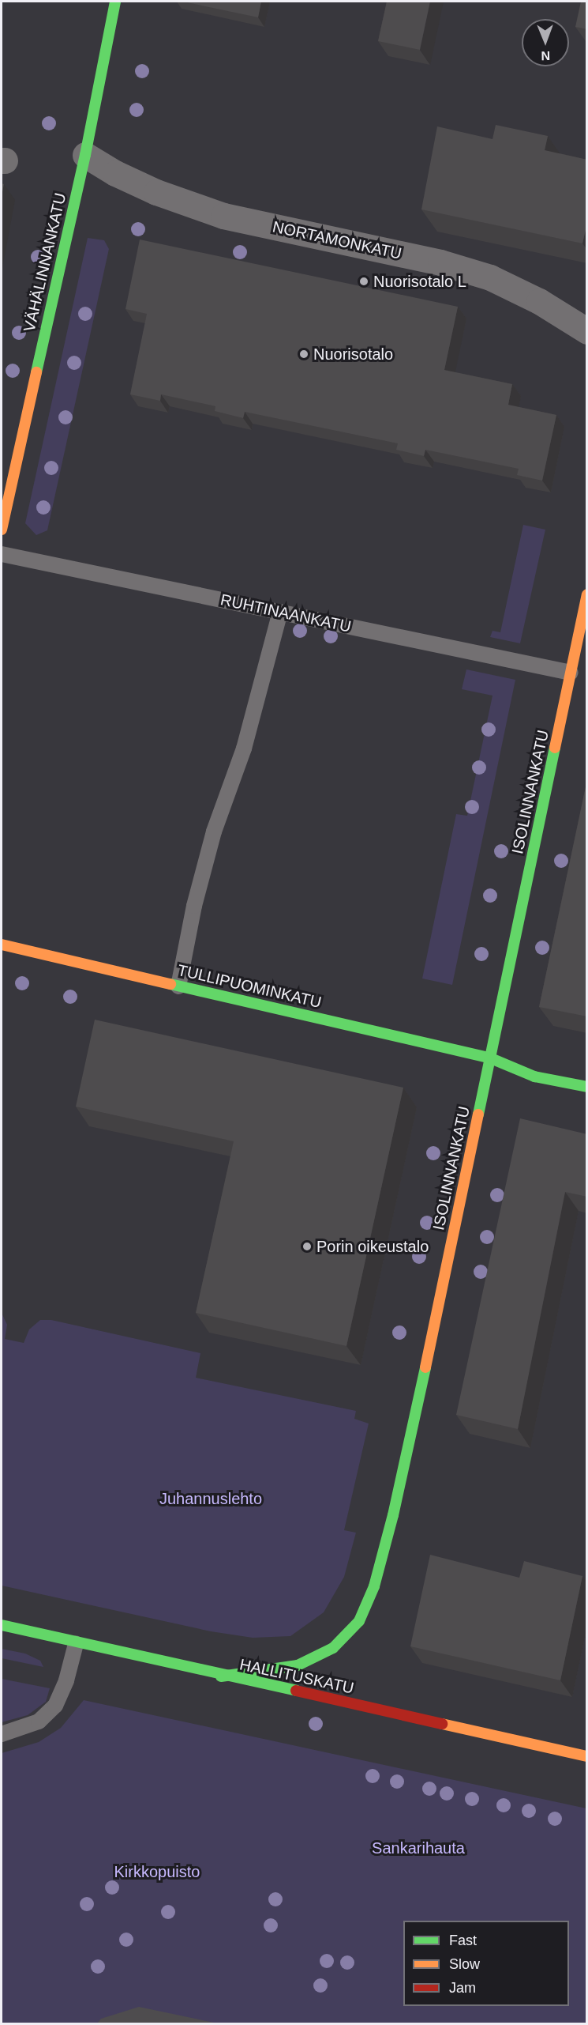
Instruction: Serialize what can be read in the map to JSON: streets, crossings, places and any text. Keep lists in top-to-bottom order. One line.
{"streets":{"main road":["VÄHÄLINNANKATU","ISOLINNANKATU","TULLIPUOMINKATU","HALLITUSKATU"],"street":["NORTAMONKATU"],"lane":["RUHTINAANKATU"]},"crossings":[["NORTAMONKATU","VÄHÄLINNANKATU"],["RUHTINAANKATU","ISOLINNANKATU"],["ISOLINNANKATU","TULLIPUOMINKATU"],["ISOLINNANKATU","HALLITUSKATU"]],"parks":["Juhannuslehto","Sankarihauta","Kirkkopuisto"],"places":["Nuorisotalo L","Nuorisotalo","Porin oikeustalo"],"legend":["Fast","Slow","Jam"],"north":"bottom"}
